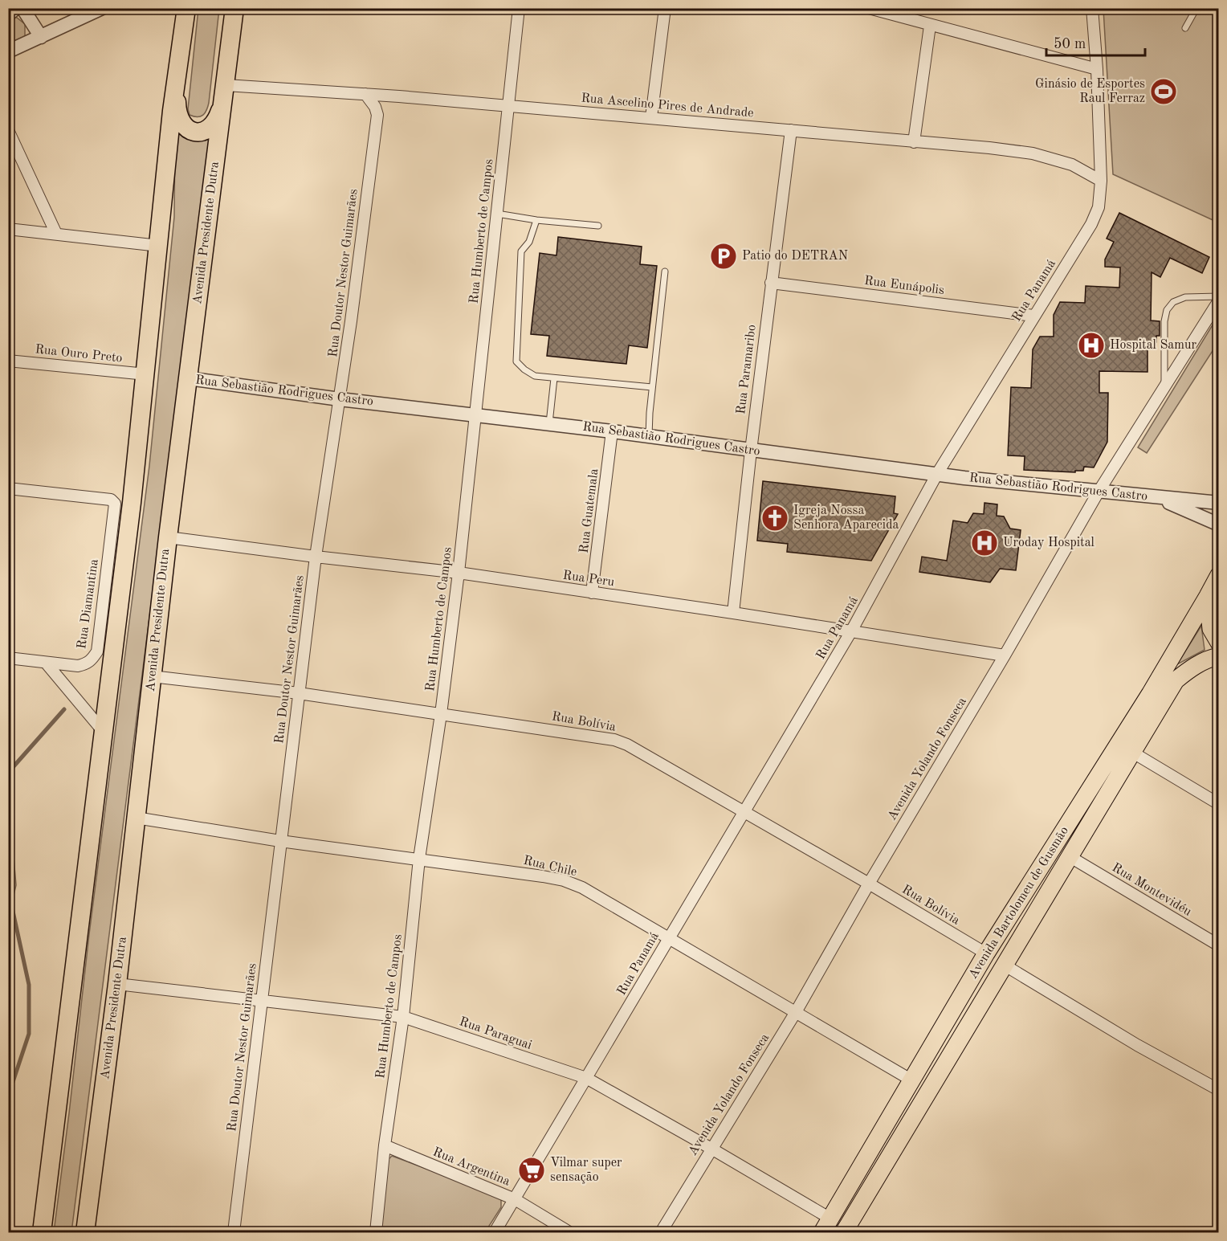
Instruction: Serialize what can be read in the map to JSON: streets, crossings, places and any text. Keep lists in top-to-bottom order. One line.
{"streets":{"highway":["Avenida Presidente Dutra"],"main road":["Avenida Bartolomeu de Gusmão"],"street":["Rua Ascelino Pires de Andrade","Rua Humberto de Campos","Rua Doutor Nestor Guimarães","Rua Eunápolis","Rua Panamá","Rua Ouro Preto","Rua Paramaribo","Rua Sebastião Rodrigues Castro","Rua Guatemala","Rua Peru","Rua Diamantina","Rua Bolívia","Avenida Yolando Fonseca","Rua Chile","Rua Montevidéu","Rua Paraguai","Rua Argentina"]},"crossings":[["Rua Ascelino Pires de Andrade","Rua Humberto de Campos"],["Rua Ascelino Pires de Andrade","Avenida Presidente Dutra"],["Rua Ascelino Pires de Andrade","Rua Doutor Nestor Guimarães"],["Rua Ascelino Pires de Andrade","Rua Panamá"],["Rua Ascelino Pires de Andrade","Rua Paramaribo"],["Rua Humberto de Campos","Rua Sebastião Rodrigues Castro"],["Rua Humberto de Campos","Rua Peru"],["Rua Humberto de Campos","Rua Bolívia"],["Rua Humberto de Campos","Rua Chile"],["Rua Humberto de Campos","Rua Paraguai"],["Rua Humberto de Campos","Rua Argentina"],["Avenida Presidente Dutra","Rua Sebastião Rodrigues Castro"],["Avenida Presidente Dutra","Rua Peru"],["Avenida Presidente Dutra","Rua Bolívia"],["Avenida Presidente Dutra","Rua Chile"],["Avenida Presidente Dutra","Rua Paraguai"],["Rua Doutor Nestor Guimarães","Rua Sebastião Rodrigues Castro"],["Rua Doutor Nestor Guimarães","Rua Peru"],["Rua Doutor Nestor Guimarães","Rua Bolívia"],["Rua Doutor Nestor Guimarães","Rua Chile"],["Rua Doutor Nestor Guimarães","Rua Paraguai"],["Rua Eunápolis","Rua Panamá"],["Rua Eunápolis","Rua Paramaribo"],["Rua Panamá","Rua Sebastião Rodrigues Castro"],["Rua Panamá","Rua Peru"],["Rua Panamá","Rua Bolívia"],["Rua Panamá","Rua Chile"],["Rua Panamá","Rua Paraguai"],["Rua Panamá","Rua Argentina"],["Rua Paramaribo","Rua Sebastião Rodrigues Castro"],["Rua Paramaribo","Rua Peru"],["Rua Sebastião Rodrigues Castro","Rua Guatemala"],["Rua Sebastião Rodrigues Castro","Avenida Yolando Fonseca"],["Rua Guatemala","Rua Peru"],["Rua Peru","Avenida Yolando Fonseca"],["Rua Bolívia","Avenida Yolando Fonseca"],["Rua Bolívia","Avenida Bartolomeu de Gusmão"],["Avenida Yolando Fonseca","Rua Chile"],["Avenida Yolando Fonseca","Rua Paraguai"],["Rua Chile","Avenida Bartolomeu de Gusmão"],["Rua Montevidéu","Avenida Bartolomeu de Gusmão"],["Avenida Bartolomeu de Gusmão","Rua Paraguai"]],"places":{"sports":["Ginásio de Esportes Raul Ferraz"],"parking":["Patio do DETRAN"],"hospital":["Hospital Samur","Uroday Hospital"],"church":["Igreja Nossa Senhora Aparecida"],"supermarket":["Vilmar super sensação"]},"scale_bar":"50 m"}
